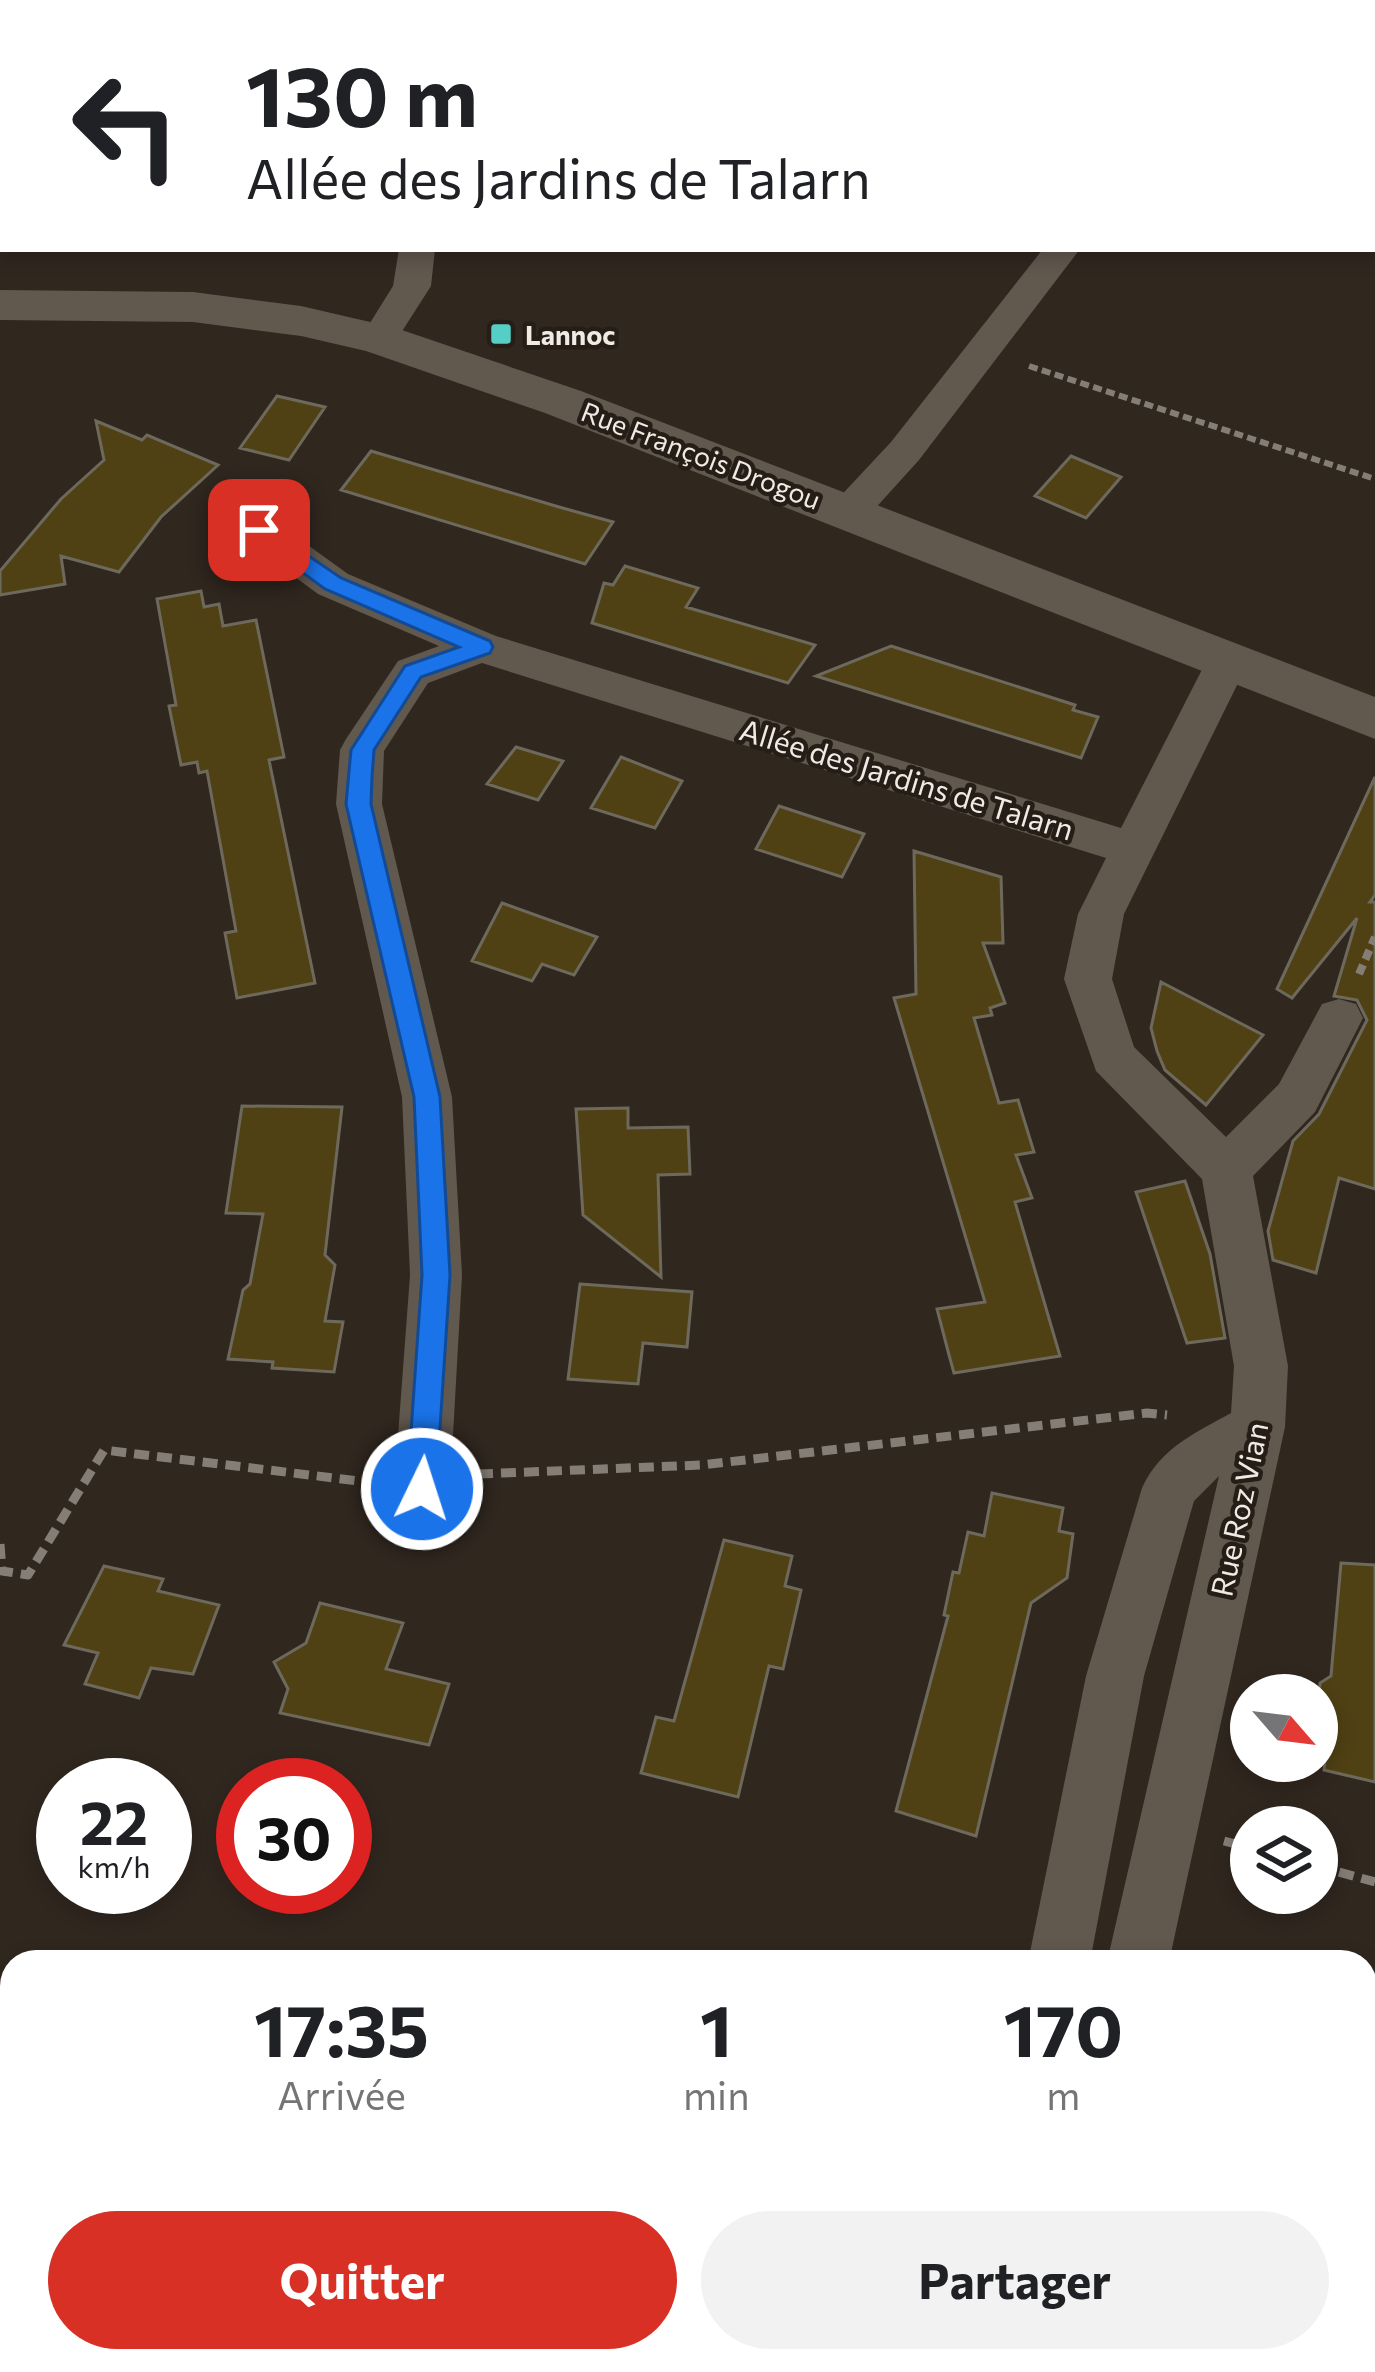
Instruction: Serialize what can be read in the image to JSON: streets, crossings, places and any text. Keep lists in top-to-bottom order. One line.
{"streets":{"street":["Rue François Drogou","Allée des Jardins de Talarn","Rue Roz Vian"]},"places":{"transit":["Lannoc"]},"north":"bottom right","page":{"turn":["130 m","Allée des Jardins de Talarn"],"speed":"22 km/h","limit":"30","eta":["17:35","Arrivée","1","min","170","m"],"buttons":["Quitter","Partager"]}}
